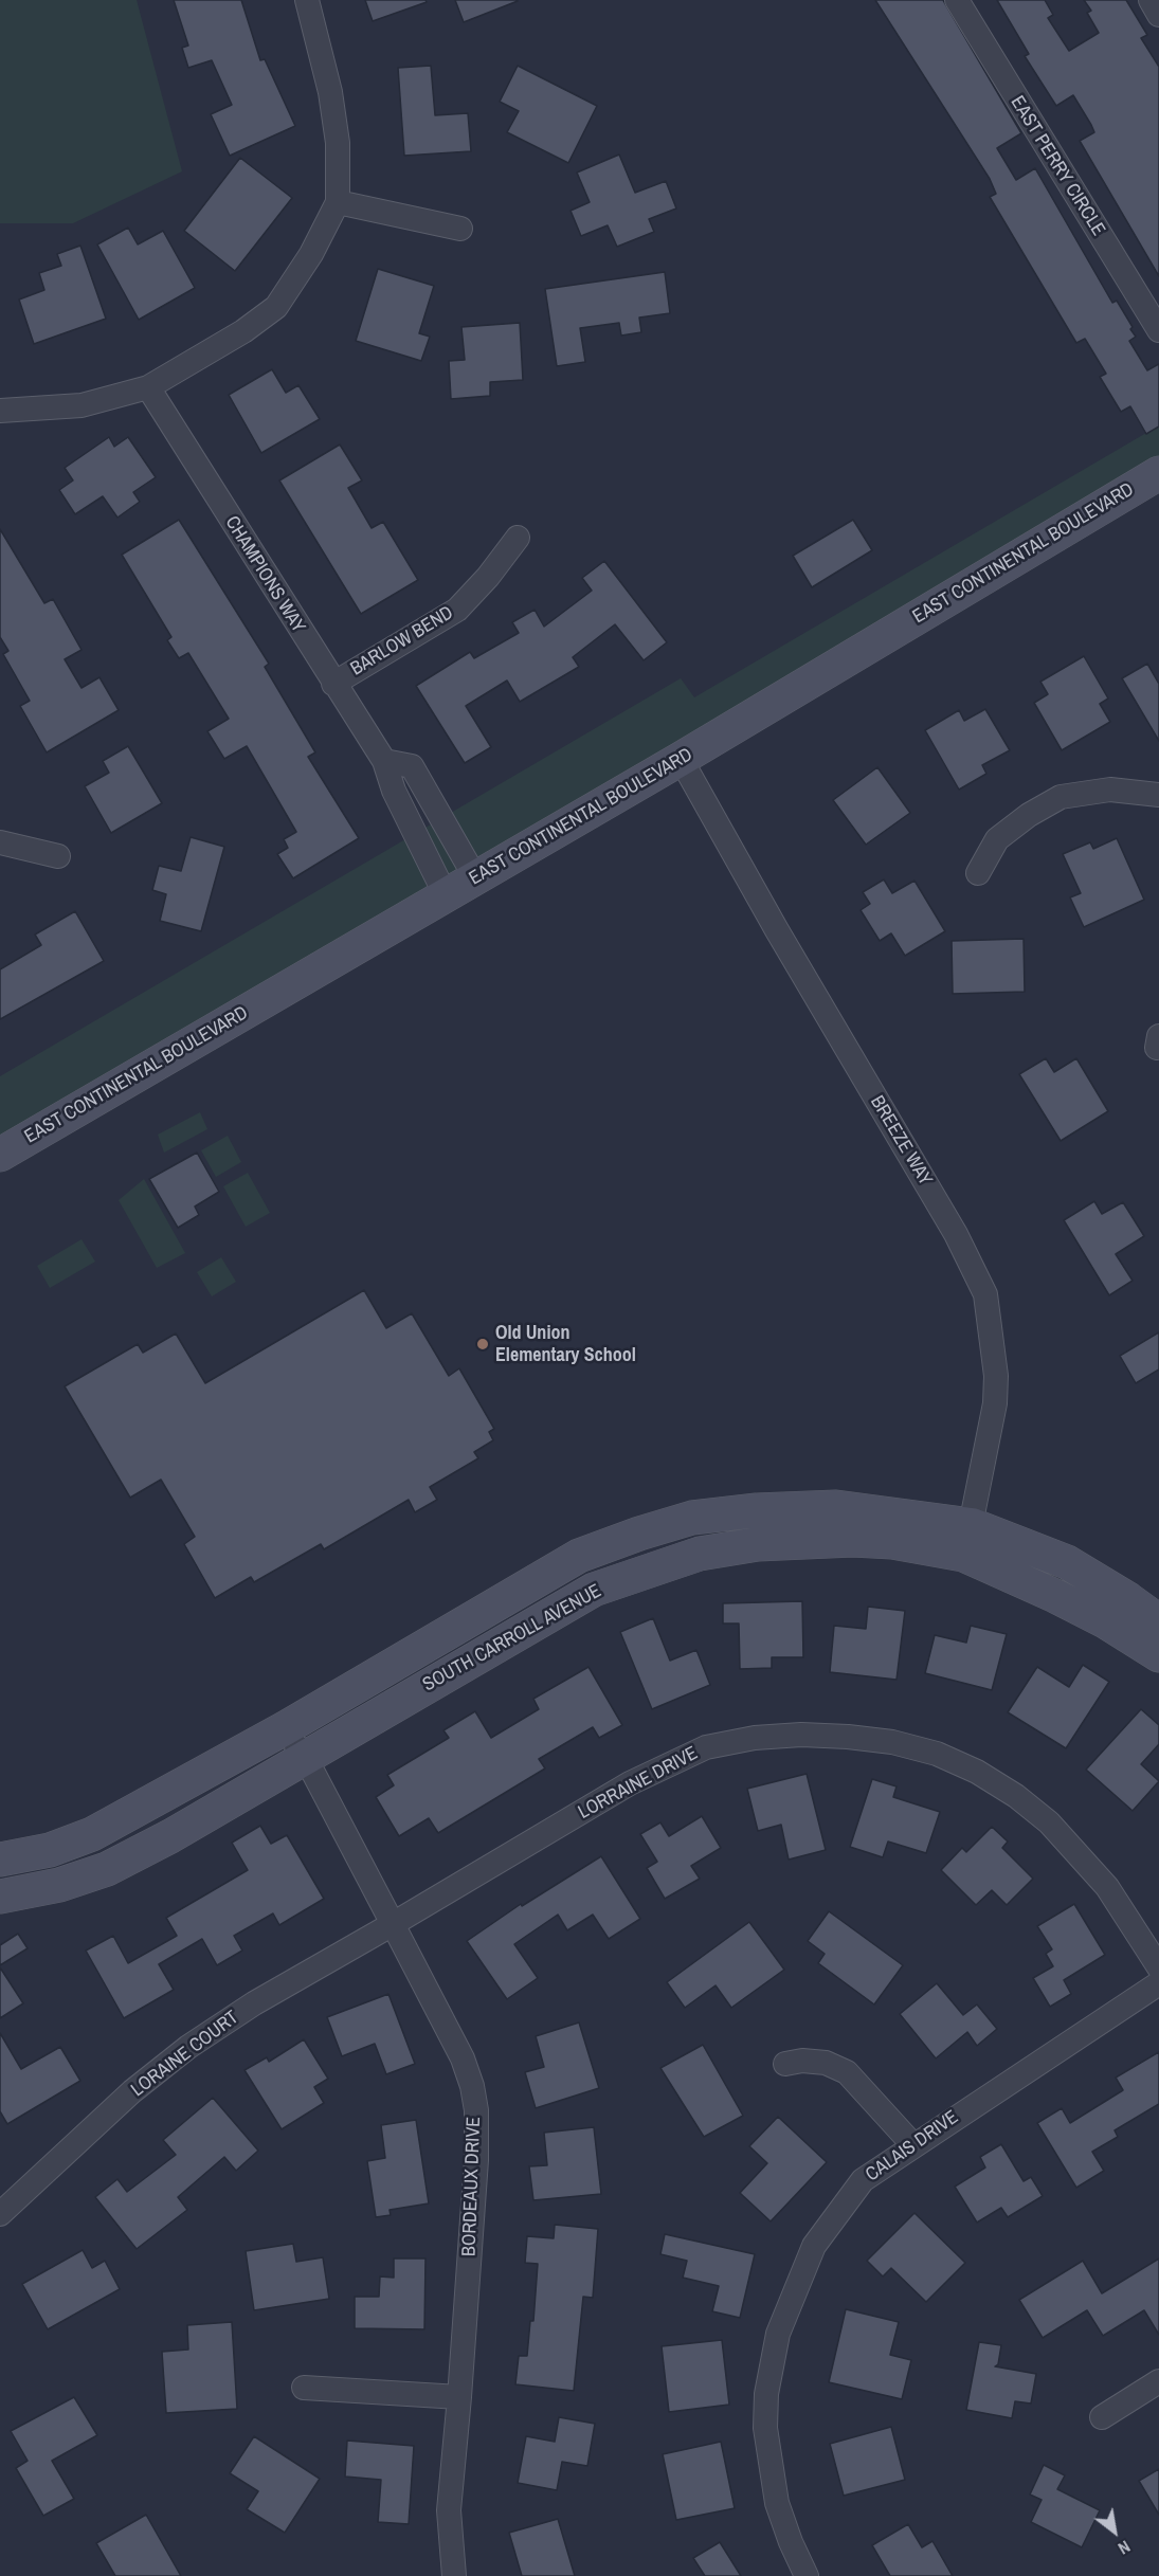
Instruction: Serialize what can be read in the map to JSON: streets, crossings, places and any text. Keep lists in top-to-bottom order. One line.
{"streets":{"main road":["EAST CONTINENTAL BOULEVARD","SOUTH CARROLL AVENUE"],"street":["EAST PERRY CIRCLE","CHAMPIONS WAY","BARLOW BEND","BREEZE WAY","LORRAINE DRIVE","LORAINE COURT","CALAIS DRIVE","BORDEAUX DRIVE"]},"crossings":[["EAST CONTINENTAL BOULEVARD","CHAMPIONS WAY"],["EAST CONTINENTAL BOULEVARD","BREEZE WAY"],["CHAMPIONS WAY","BARLOW BEND"],["BREEZE WAY","SOUTH CARROLL AVENUE"],["SOUTH CARROLL AVENUE","BORDEAUX DRIVE"],["LORRAINE DRIVE","LORAINE COURT"],["LORRAINE DRIVE","BORDEAUX DRIVE"],["LORAINE COURT","BORDEAUX DRIVE"]],"places":["Old Union Elementary School"],"north":"bottom right"}
